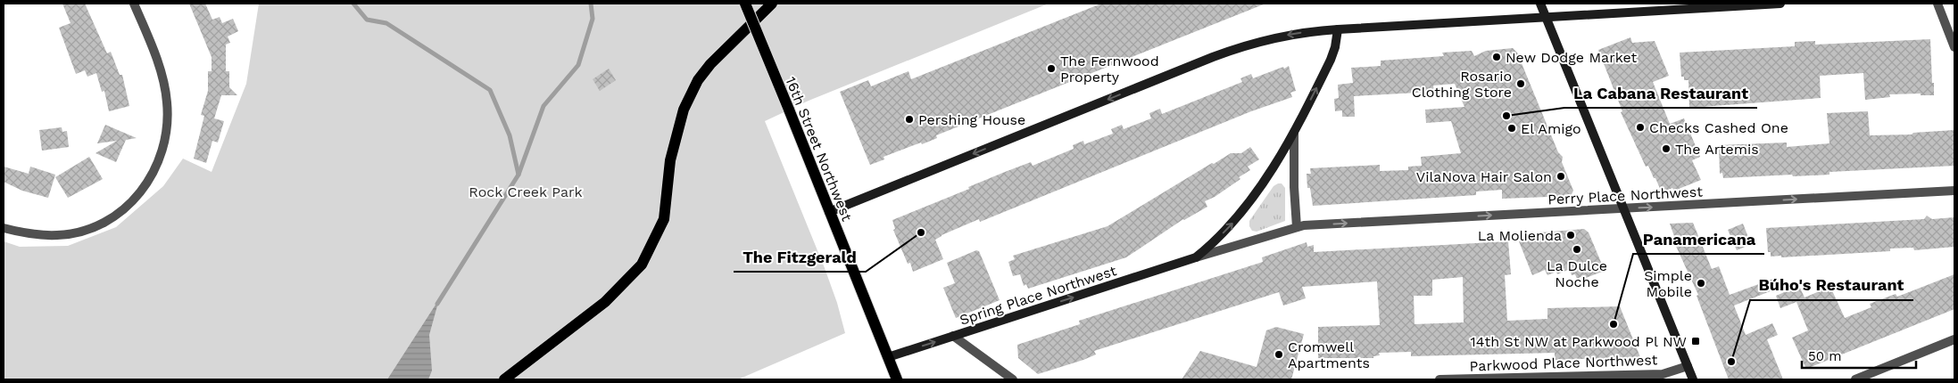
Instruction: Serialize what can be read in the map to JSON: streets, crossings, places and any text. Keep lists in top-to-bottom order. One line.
{"streets":{"main road":["16th Street Northwest"],"street":["Perry Place Northwest","Spring Place Northwest","Parkwood Place Northwest"]},"crossings":[["16th Street Northwest","Spring Place Northwest"],["Perry Place Northwest","Spring Place Northwest"]],"one_way":["Perry Place Northwest"],"parks":["Rock Creek Park"],"places":{"other":["New Dodge Market","The Fernwood Property","Rosario Clothing Store","La Cabana Restaurant","Pershing House","Checks Cashed One","El Amigo","The Artemis","VilaNova Hair Salon","The Fitzgerald","La Molienda","La Dulce Noche","Simple Mobile","Panamericana","Cromwell Apartments","Búho's Restaurant"],"transit":["14th St NW at Parkwood Pl NW"]},"scale_bar":"50 m"}
